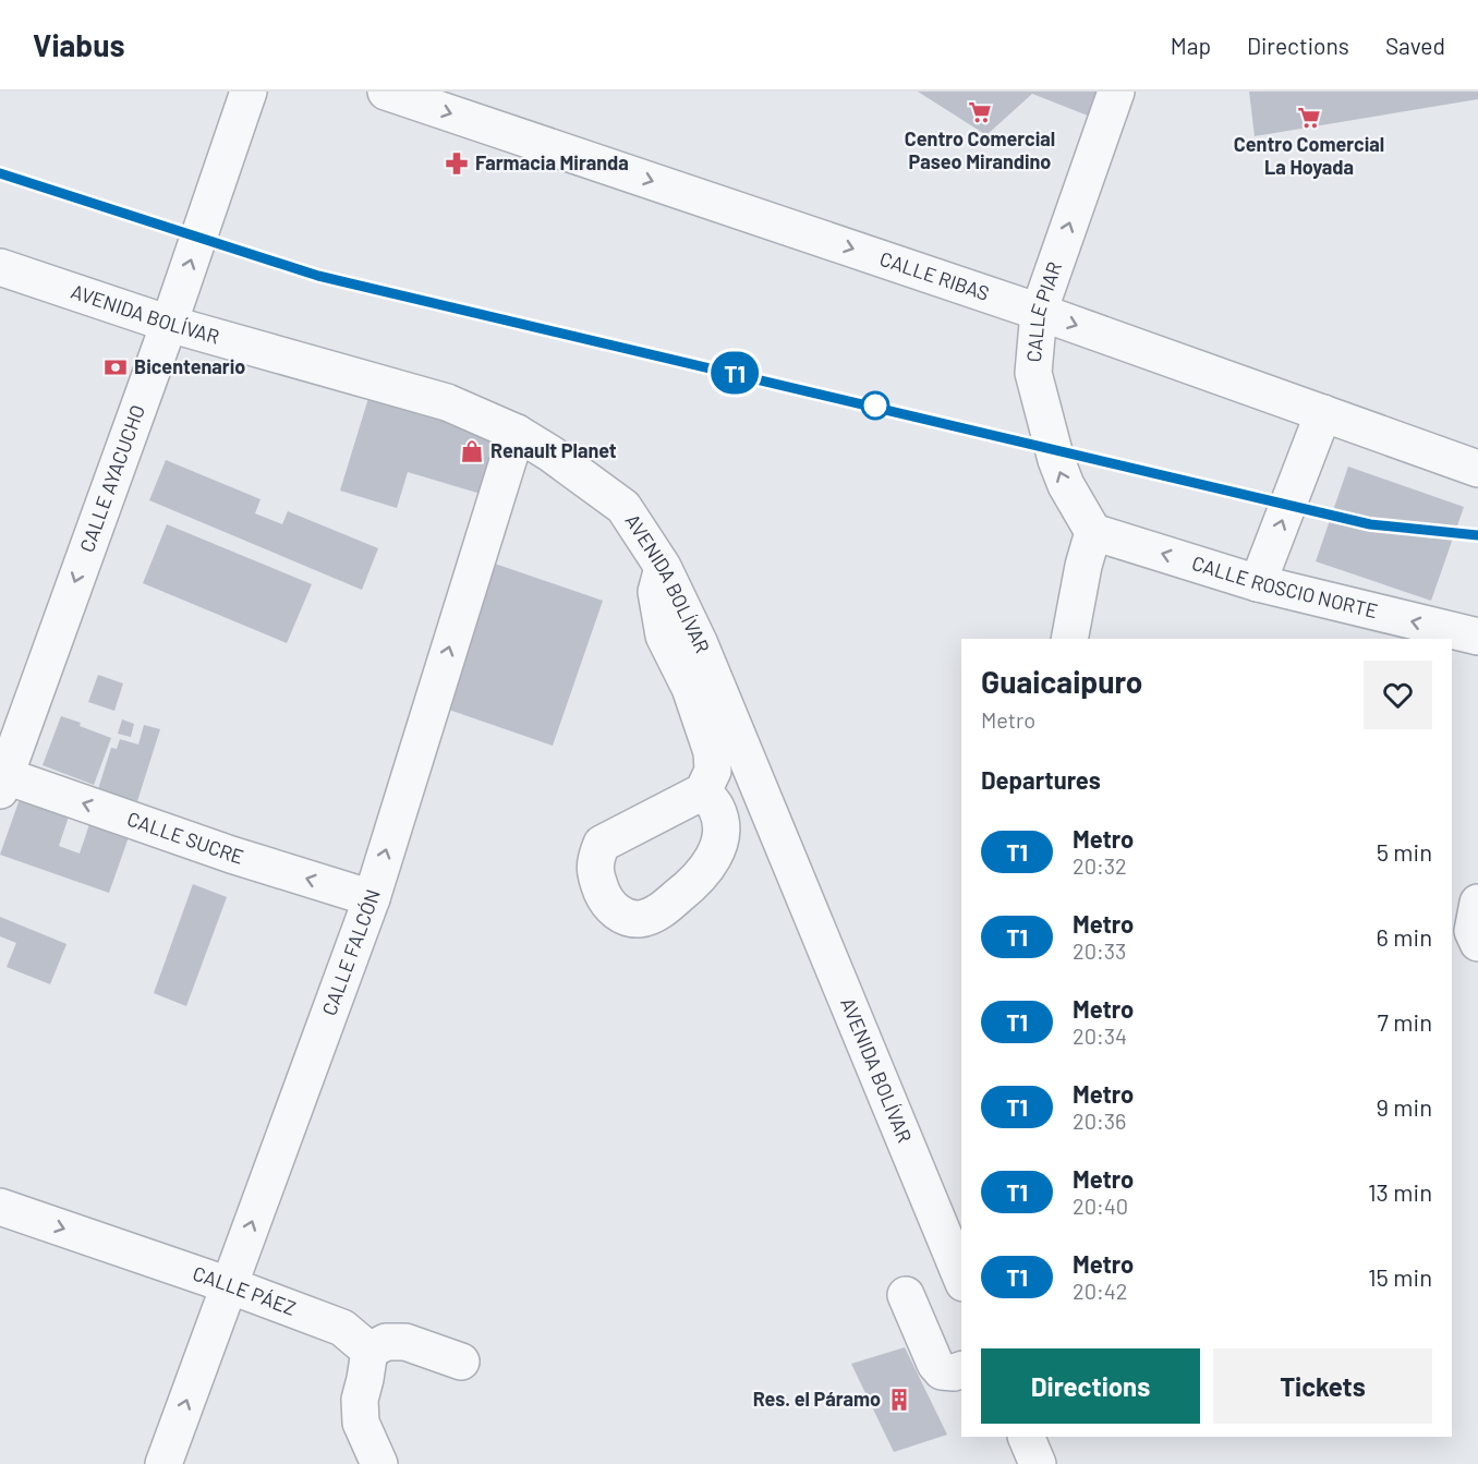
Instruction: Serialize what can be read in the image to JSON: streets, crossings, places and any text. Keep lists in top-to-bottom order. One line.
{"streets":{"street":["CALLE RIBAS","CALLE PIAR","AVENIDA BOLÍVAR","CALLE AYACUCHO","CALLE ROSCIO NORTE","CALLE SUCRE","CALLE FALCÓN","CALLE PÁEZ"]},"crossings":[["CALLE RIBAS","CALLE PIAR"],["CALLE PIAR","CALLE ROSCIO NORTE"],["AVENIDA BOLÍVAR","CALLE AYACUCHO"],["AVENIDA BOLÍVAR","CALLE FALCÓN"],["CALLE AYACUCHO","CALLE SUCRE"],["CALLE SUCRE","CALLE FALCÓN"],["CALLE FALCÓN","CALLE PÁEZ"]],"one_way":["CALLE RIBAS","CALLE PIAR","CALLE ROSCIO NORTE","CALLE SUCRE","CALLE FALCÓN","CALLE PÁEZ"],"places":{"supermarket":["Centro Comercial Paseo Mirandino","Centro Comercial La Hoyada"],"pharmacy":["Farmacia Miranda"],"bank":["Bicentenario"],"shop":["Renault Planet"],"building":["Res. el Páramo"]},"lines":["metro line T1"],"page":{"header":"Viabus","nav":["Map","Directions","Saved"],"on_map":"T1","heading":[["Guaicaipuro","Metro"],"Departures"],"list":[{"mark":"T1","name":"Metro","note":"20:32","value":"5 min"},{"mark":"T1","name":"Metro","note":"20:33","value":"6 min"},{"mark":"T1","name":"Metro","note":"20:34","value":"7 min"},{"mark":"T1","name":"Metro","note":"20:36","value":"9 min"},{"mark":"T1","name":"Metro","note":"20:40","value":"13 min"},{"mark":"T1","name":"Metro","note":"20:42","value":"15 min"}],"buttons":["Directions","Tickets"]}}
